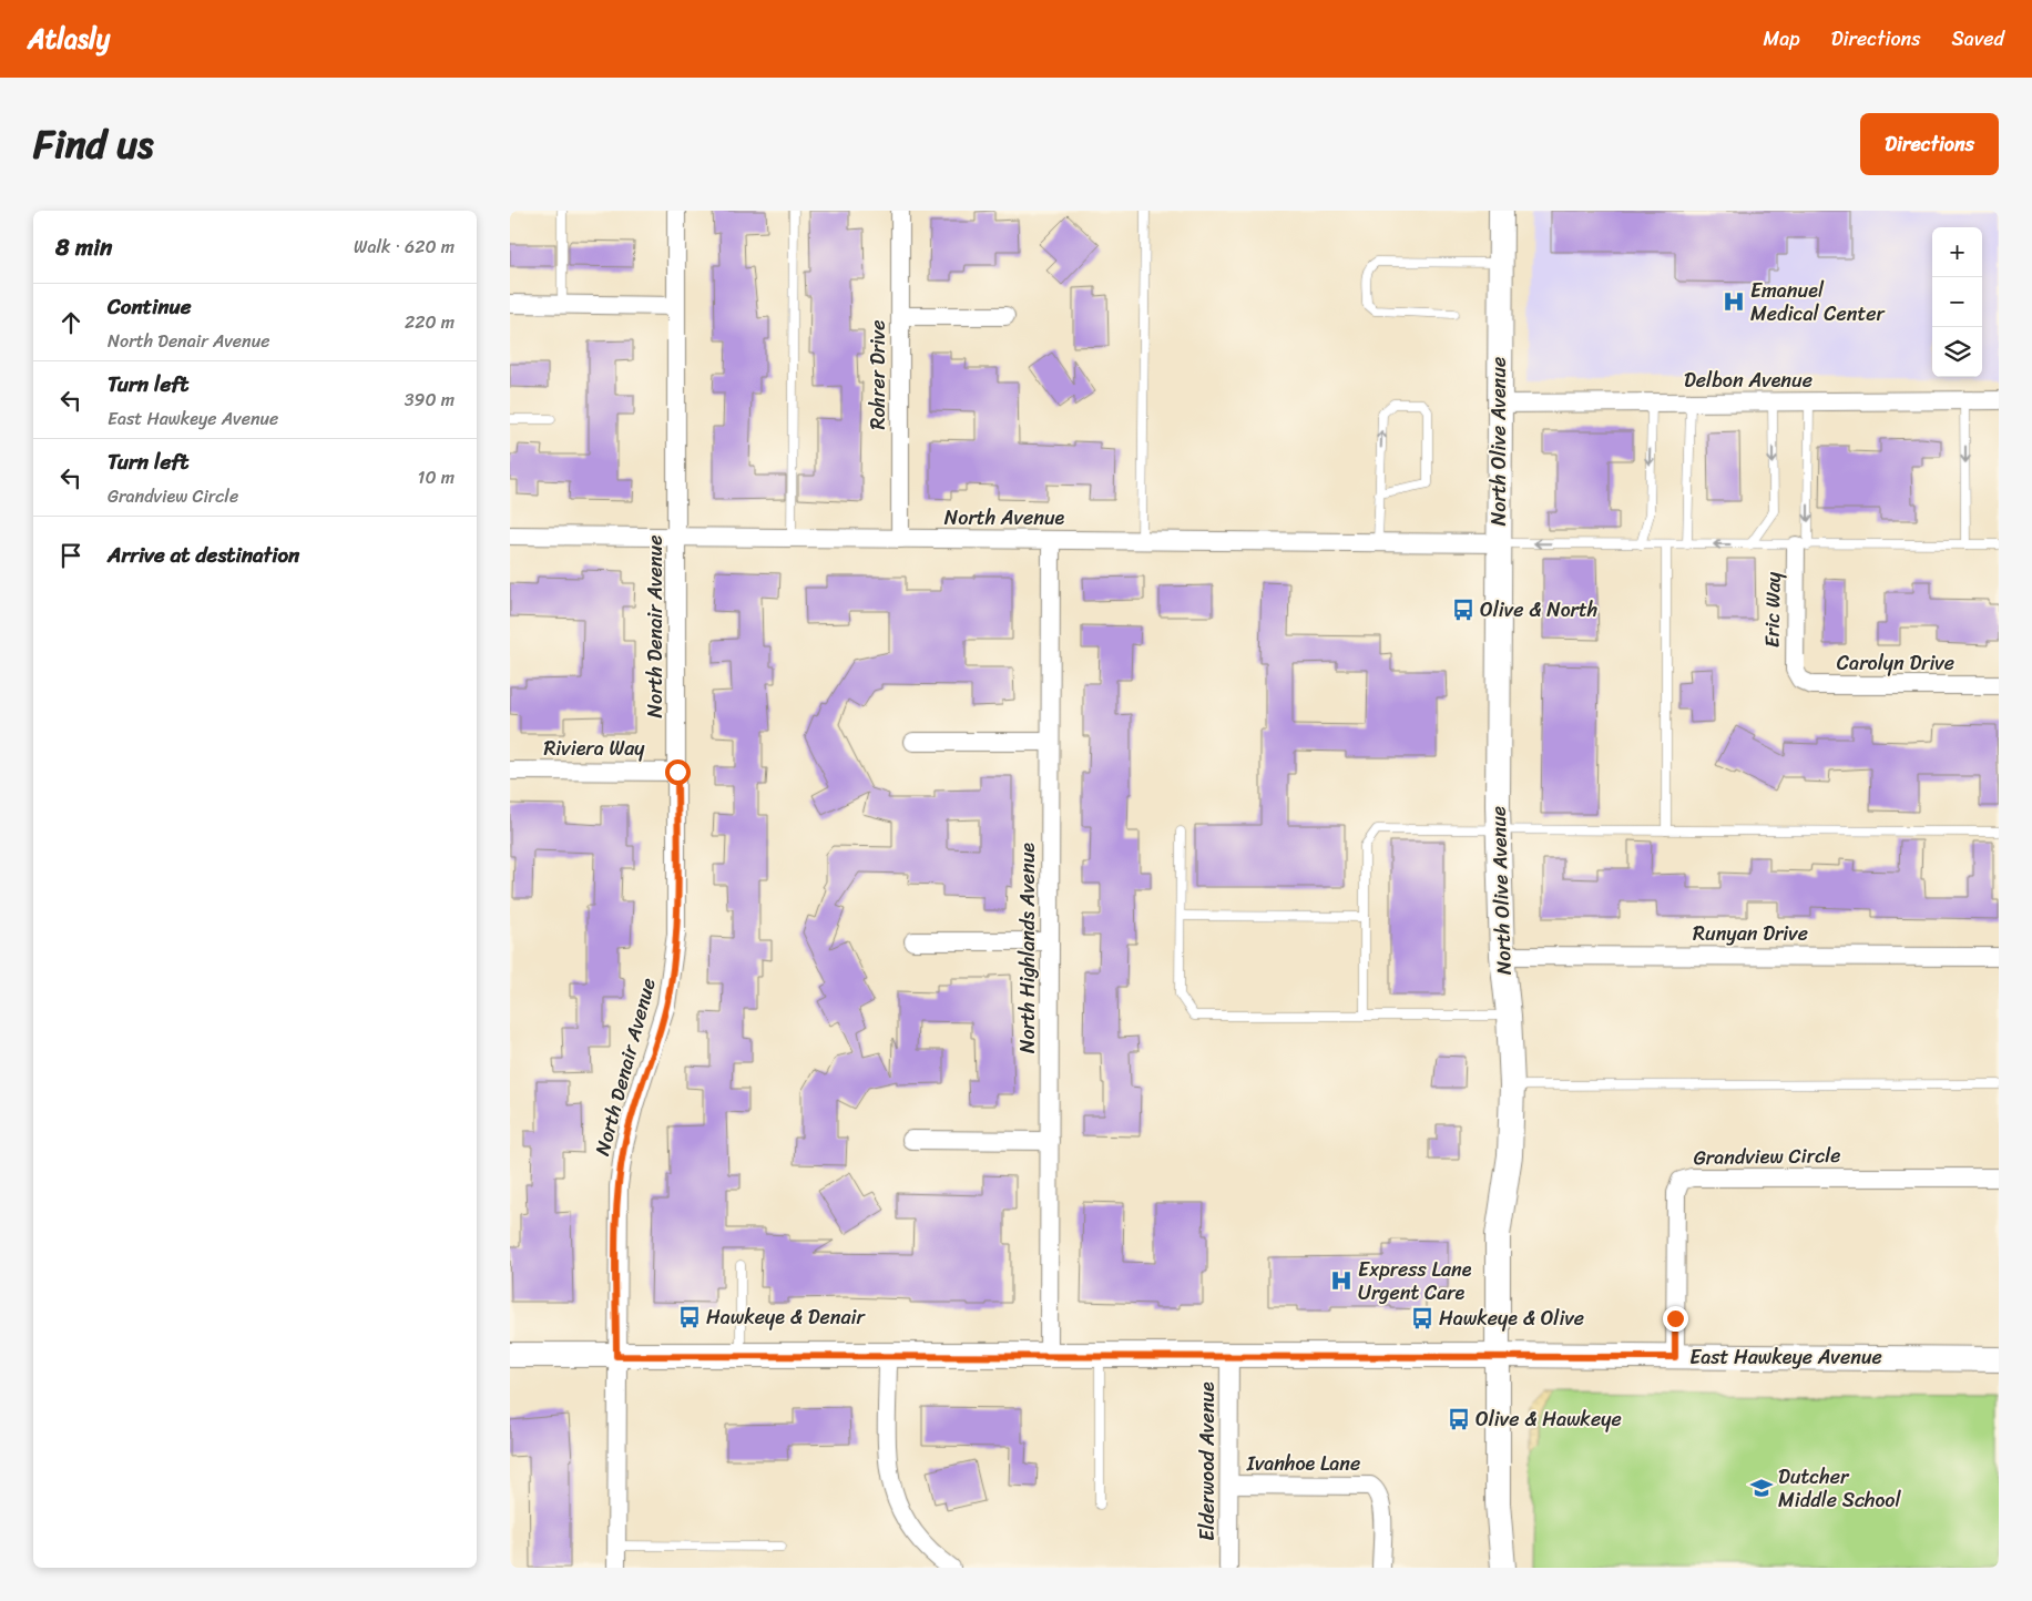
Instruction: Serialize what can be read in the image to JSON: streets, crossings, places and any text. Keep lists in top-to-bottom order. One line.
{"streets":{"street":["Rohrer Drive","Delbon Avenue","North Olive Avenue","North Avenue","Eric Way","North Denair Avenue","Carolyn Drive","Riviera Way","Runyan Drive","North Highlands Avenue","Grandview Circle","East Hawkeye Avenue","Elderwood Avenue","Ivanhoe Lane"]},"crossings":[["Rohrer Drive","North Avenue"],["Delbon Avenue","North Olive Avenue"],["North Olive Avenue","North Avenue"],["North Olive Avenue","Runyan Drive"],["North Olive Avenue","East Hawkeye Avenue"],["North Avenue","North Denair Avenue"],["North Avenue","North Highlands Avenue"],["Eric Way","Carolyn Drive"],["North Denair Avenue","Riviera Way"],["North Denair Avenue","East Hawkeye Avenue"],["North Highlands Avenue","East Hawkeye Avenue"],["Grandview Circle","East Hawkeye Avenue"],["East Hawkeye Avenue","Elderwood Avenue"],["Elderwood Avenue","Ivanhoe Lane"]],"places":{"hospital":["Emanuel Medical Center","Express Lane Urgent Care"],"bus stop":["Olive & North","Hawkeye & Denair","Hawkeye & Olive","Olive & Hawkeye"],"school or university":["Dutcher Middle School"]},"page":{"header":"Atlasly","nav":["Map","Directions","Saved"],"title":"Find us","buttons":"Directions","heading":["8 min","Walk · 620 m"],"map_buttons":["+","−"],"list":[["Continue","North Denair Avenue","220 m"],["Turn left","East Hawkeye Avenue","390 m"],["Turn left","Grandview Circle","10 m"],"Arrive at destination"]}}
